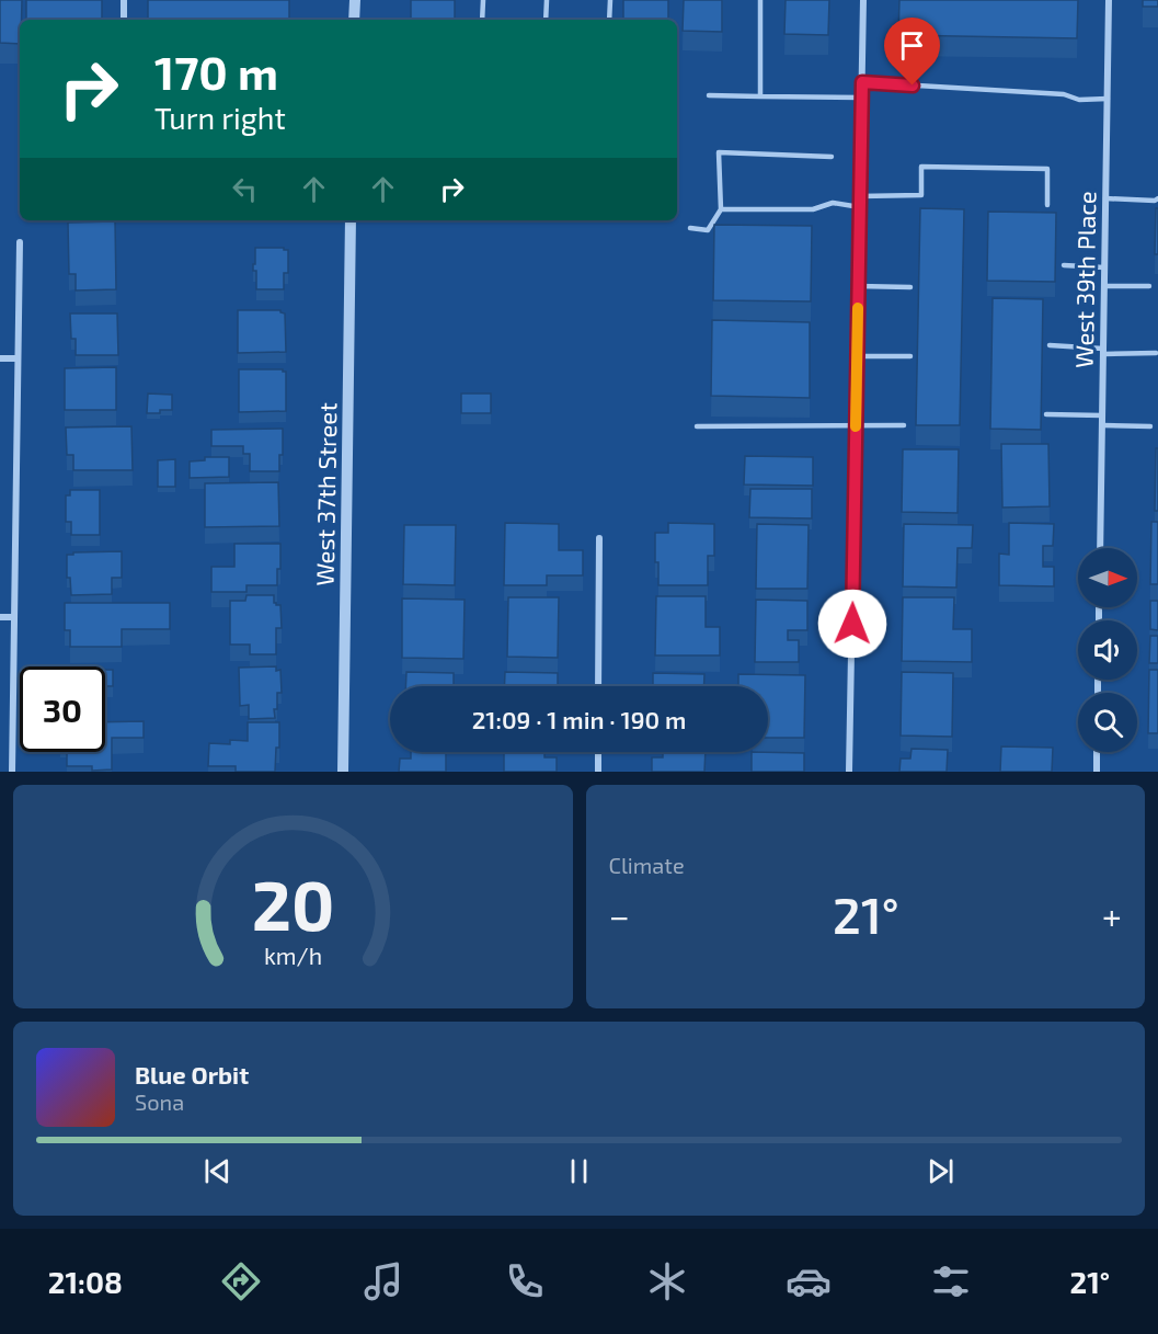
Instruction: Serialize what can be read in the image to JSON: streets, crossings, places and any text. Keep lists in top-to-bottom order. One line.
{"streets":{"street":["West 39th Place","West 37th Street"]},"north":"right","page":{"turn":["170 m","Turn right"],"limit":"30","trip":"21:09 · 1 min · 190 m","tile":"Climate","heat":["−","21°","+"],"song":["Blue Orbit","Sona"],"tabs":["21:08","21°"],"gauge":["20","km/h"]}}
